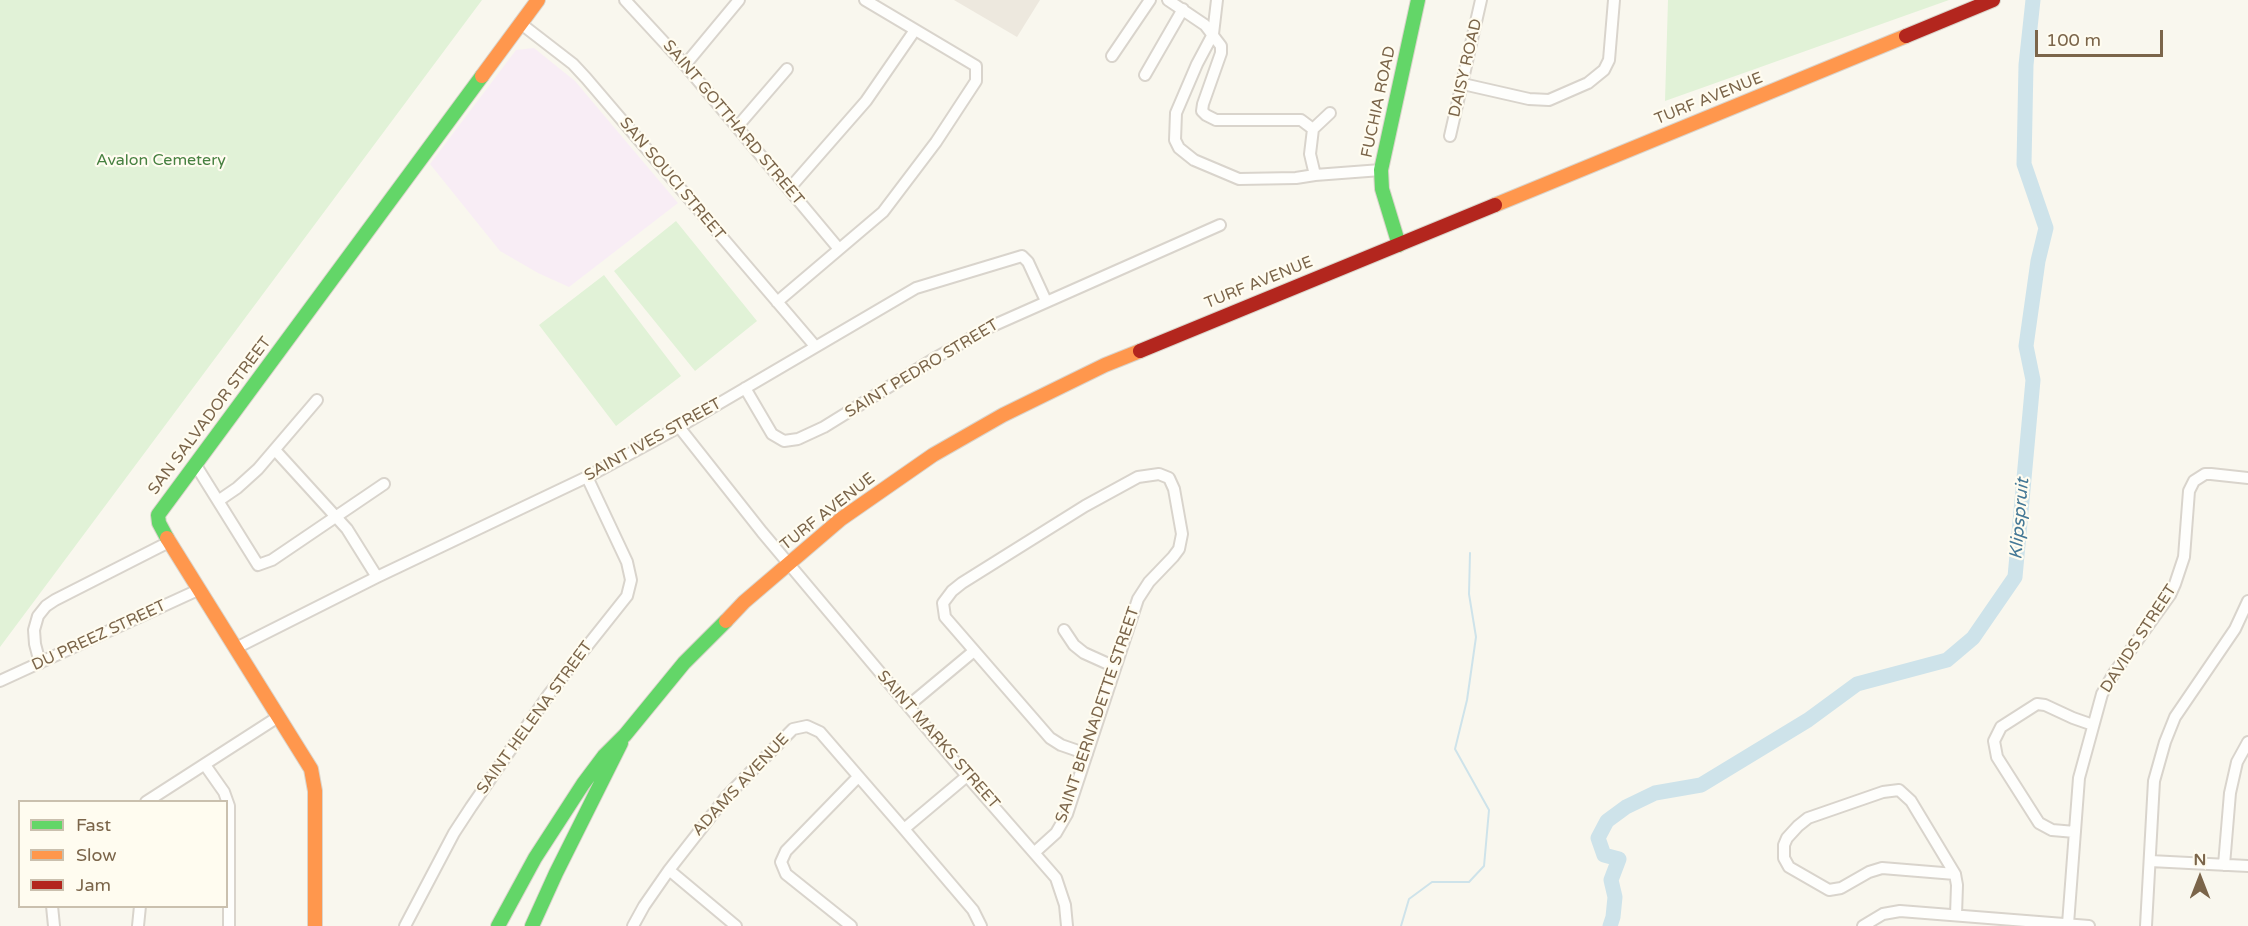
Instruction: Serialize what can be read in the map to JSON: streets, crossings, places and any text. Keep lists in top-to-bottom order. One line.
{"streets":{"main road":["TURF AVENUE","FUCHIA ROAD","SAN SALVADOR STREET"],"street":["DAISY ROAD","SAINT GOTTHARD STREET","SAN SOUCI STREET","SAINT PEDRO STREET","SAINT IVES STREET","DU PREEZ STREET","DAVIDS STREET","SAINT BERNADETTE STREET","SAINT HELENA STREET","SAINT MARKS STREET","ADAMS AVENUE"]},"crossings":[["TURF AVENUE","FUCHIA ROAD"],["TURF AVENUE","SAINT MARKS STREET"],["SAN SOUCI STREET","SAN SALVADOR STREET"],["SAN SOUCI STREET","SAINT IVES STREET"],["SAINT PEDRO STREET","SAINT IVES STREET"],["SAN SALVADOR STREET","SAINT IVES STREET"],["SAN SALVADOR STREET","DU PREEZ STREET"],["SAINT IVES STREET","SAINT HELENA STREET"],["SAINT IVES STREET","SAINT MARKS STREET"],["SAINT BERNADETTE STREET","SAINT MARKS STREET"]],"water":["Klipspruit"],"parks":["Avalon Cemetery"],"legend":["Fast","Slow","Jam"],"scale_bar":"100 m","north":"top"}
